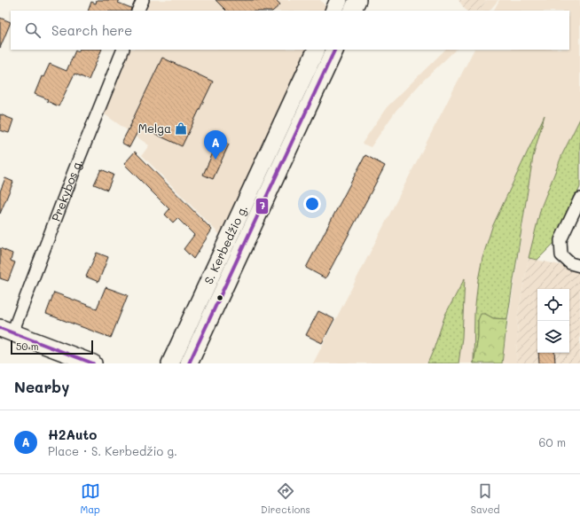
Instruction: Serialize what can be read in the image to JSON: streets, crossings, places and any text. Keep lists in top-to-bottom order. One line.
{"streets":{"main road":["S. Kerbedžio g."],"street":["Prekybos g."]},"places":{"shop":["Melga"]},"lines":["transit line 7"],"scale_bar":"50 m","page":{"search":"Search here","pins":"A","scale":"50 m","heading":"Nearby","list":[{"mark":"A","name":"H2Auto","note":"Place · S. Kerbedžio g.","value":"60 m"}],"nav":["Map","Directions","Saved"]}}
